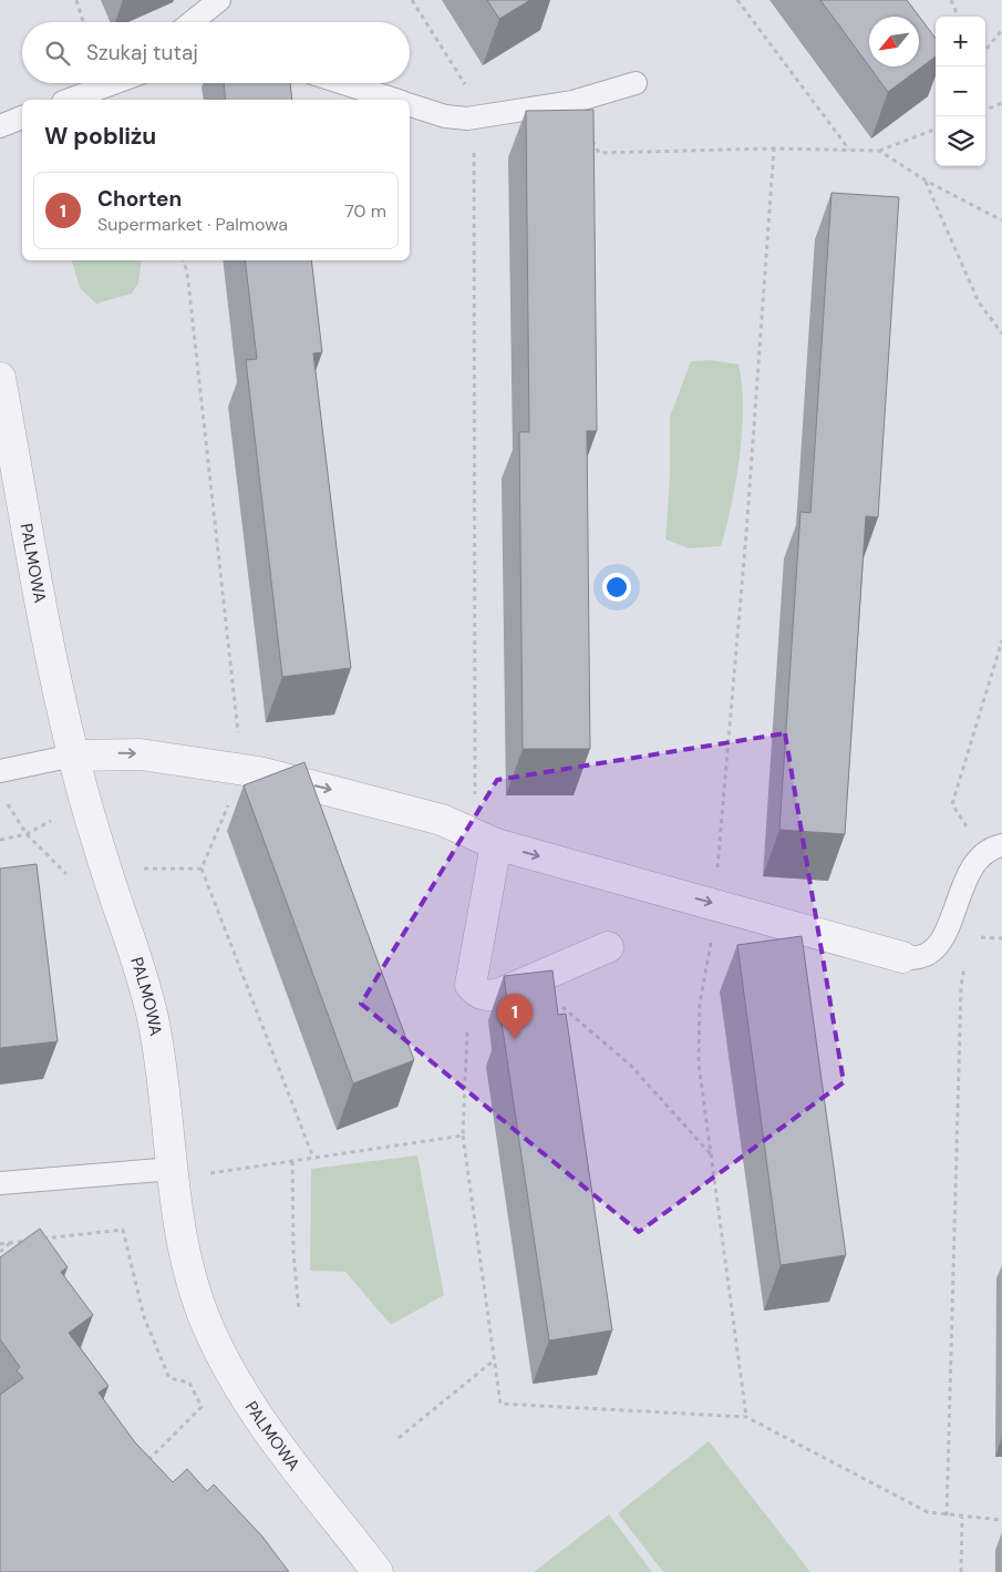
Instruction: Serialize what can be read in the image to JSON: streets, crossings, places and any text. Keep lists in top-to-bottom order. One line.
{"streets":{"street":["PALMOWA"]},"north":"bottom left","page":{"map_buttons":["+","−"],"search":"Szukaj tutaj","heading":"W pobliżu","list":[{"mark":"1","name":"Chorten","note":"Supermarket · Palmowa","value":"70 m"}],"pins":"1"}}
